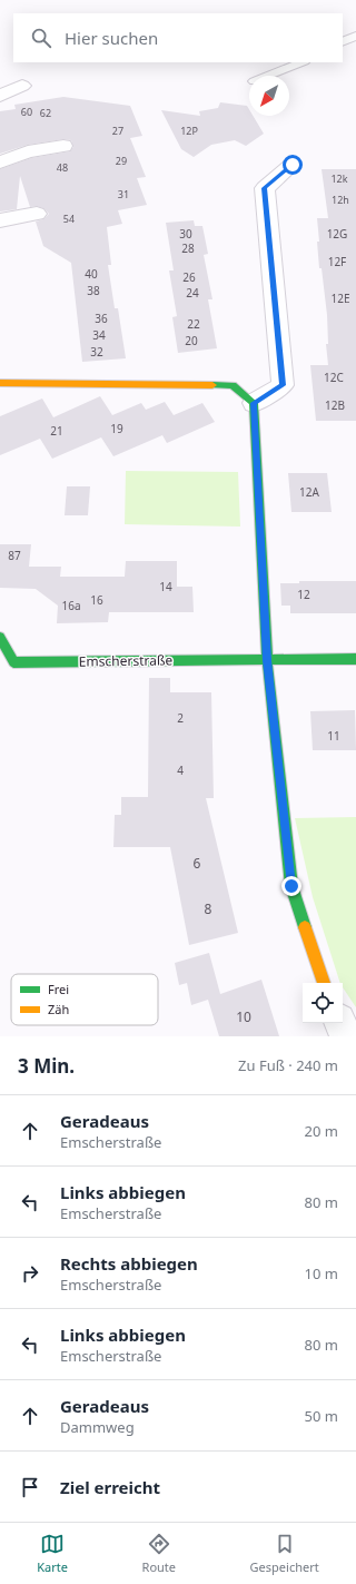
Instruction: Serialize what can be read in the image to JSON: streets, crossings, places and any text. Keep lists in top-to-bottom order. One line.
{"streets":{"street":["Emscherstraße"]},"house_numbers":["60","62","27","12P","29","48","12k","31","12h","54","30","12G","28","12F","40","26","38","24","12E","36","22","34","20","32","12C","12B","19","21","12A","87","14","12","16","16a","2","11","4","6","8","10"],"legend":["Frei","Zäh"],"north":"bottom left","page":{"search":"Hier suchen","heading":["3 Min.","Zu Fuß · 240 m"],"list":[["Geradeaus","Emscherstraße","20 m"],["Links abbiegen","Emscherstraße","80 m"],["Rechts abbiegen","Emscherstraße","10 m"],["Links abbiegen","Emscherstraße","80 m"],["Geradeaus","Dammweg","50 m"],"Ziel erreicht"],"nav":["Karte","Route","Gespeichert"]}}
